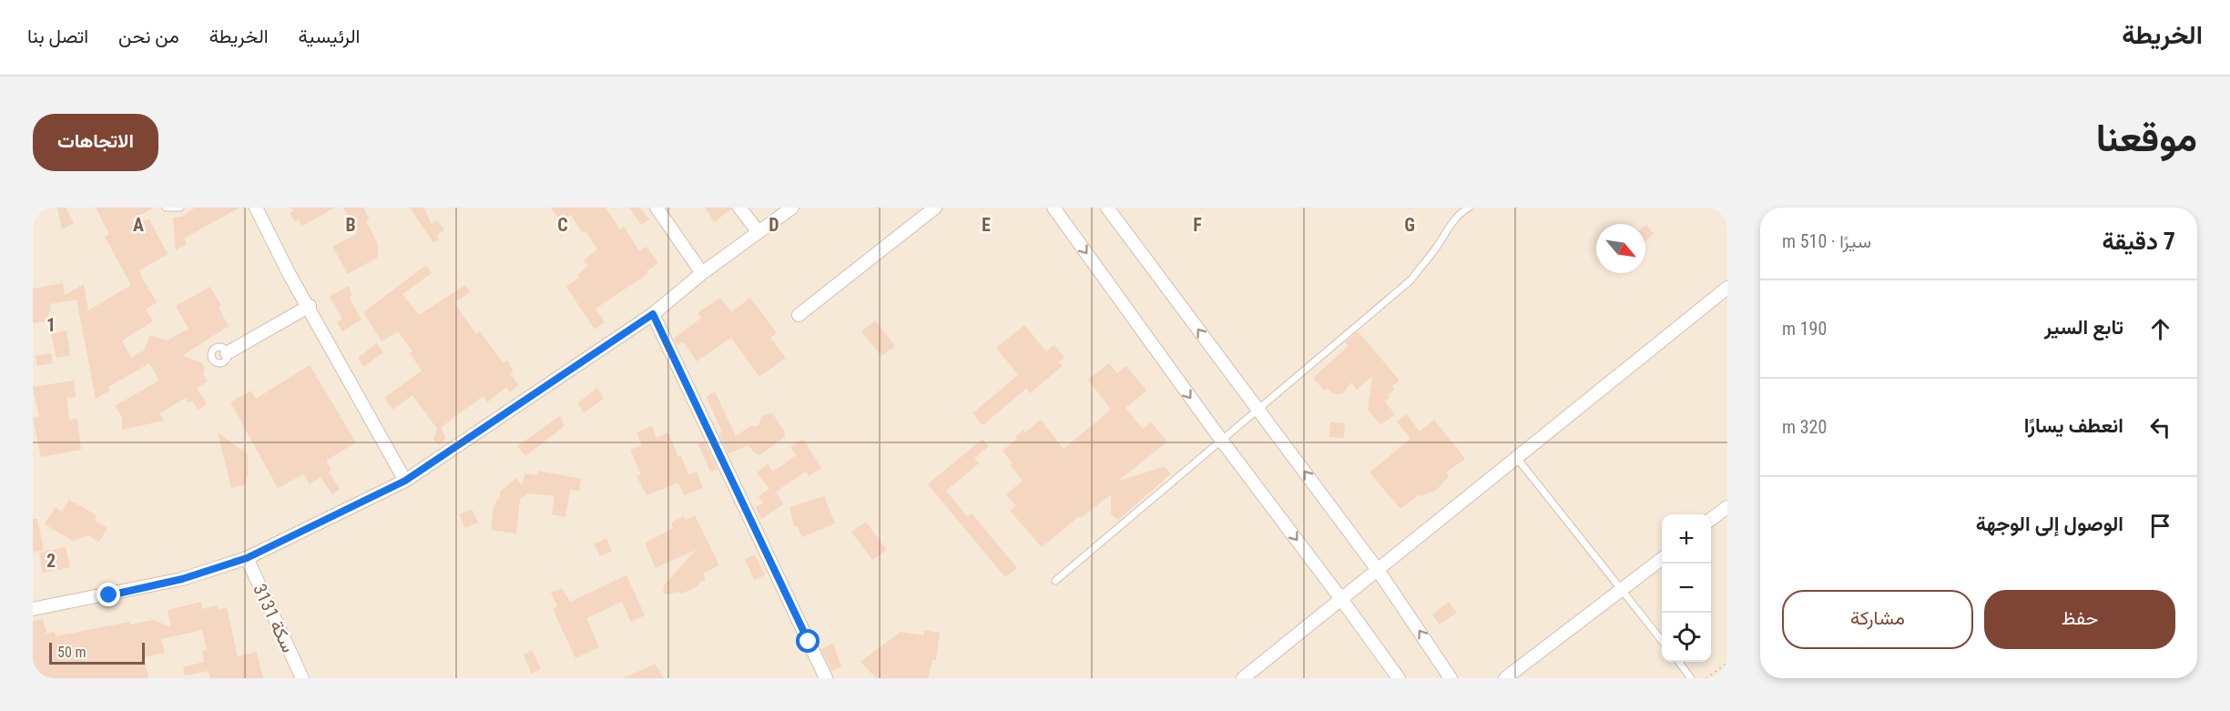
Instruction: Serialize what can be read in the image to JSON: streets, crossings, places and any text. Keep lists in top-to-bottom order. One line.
{"streets":{"street":["سكة 3131"]},"scale_bar":"50 m","north":"bottom right","page":{"header":"الخريطة","nav":["الرئيسية","الخريطة","من نحن","اتصل بنا"],"title":"موقعنا","buttons":["الاتجاهات",["حفظ","مشاركة"]],"heading":["7 دقيقة","سيرًا · 510 m"],"list":[["تابع السير","190 m"],["انعطف يسارًا","320 m"],"الوصول إلى الوجهة"],"map_buttons":["+","−"],"scale":"50 m"},"grid":{"columns":["A","B","C","D","E","F","G"],"rows":["1","2"]}}
